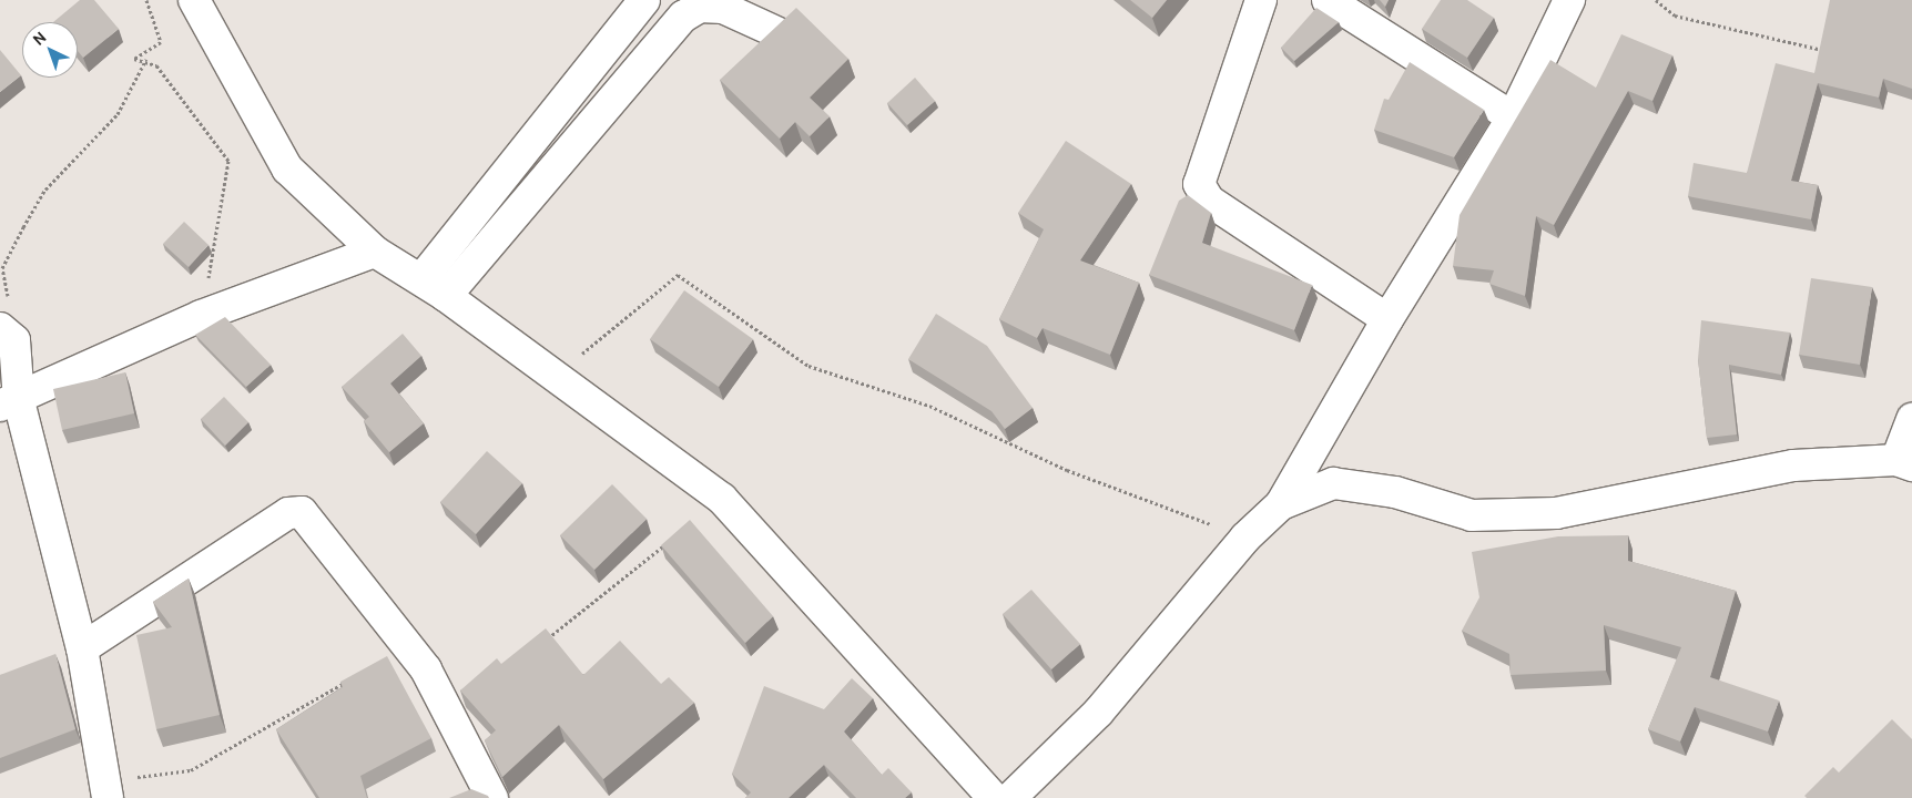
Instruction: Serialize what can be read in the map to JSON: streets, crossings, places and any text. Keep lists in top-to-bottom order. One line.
{"north":"top left"}
